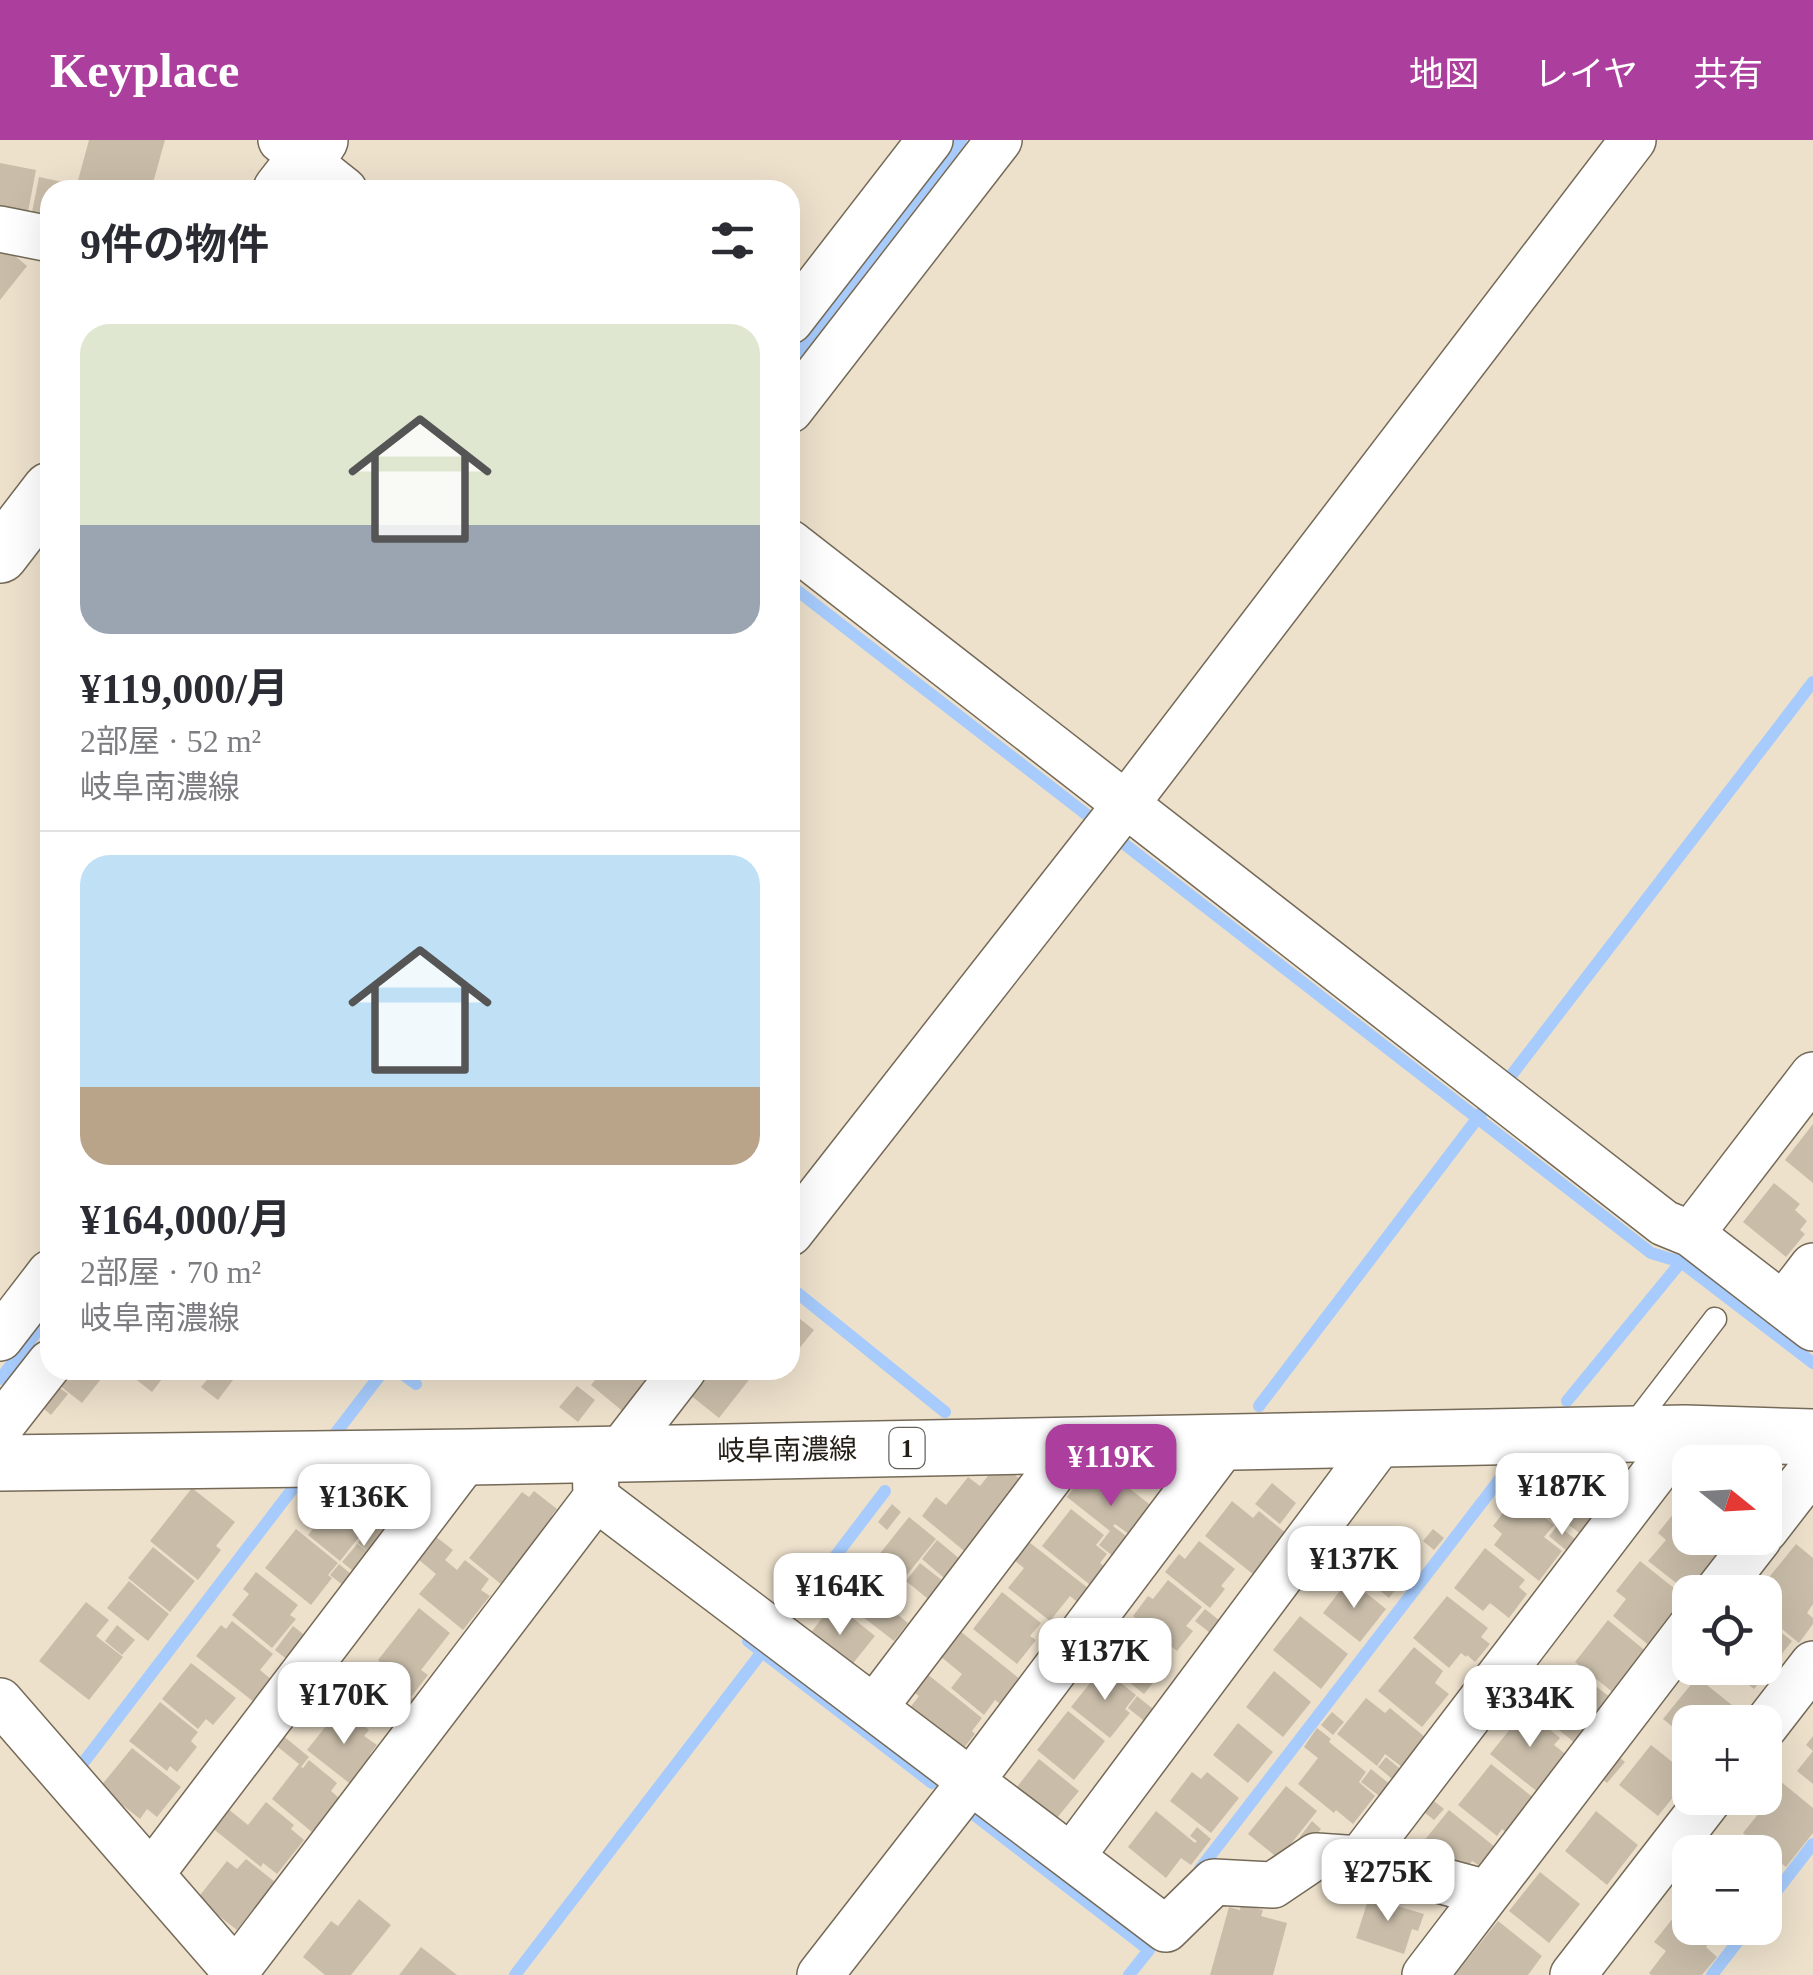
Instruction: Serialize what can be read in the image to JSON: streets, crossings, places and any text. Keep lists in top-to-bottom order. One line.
{"streets":{"main road":["1","岐阜南濃線"]},"north":"right","page":{"header":"Keyplace","nav":["地図","レイヤ","共有"],"heading":"9件の物件","list":[{"name":"¥119,000/月","note":"2部屋 · 52 m² · 岐阜南濃線"},{"name":"¥164,000/月","note":"2部屋 · 70 m² · 岐阜南濃線"}],"price":["¥119K","¥187K","¥136K","¥137K","¥164K","¥137K","¥170K","¥334K","¥275K"],"map_buttons":["+","−"]}}
